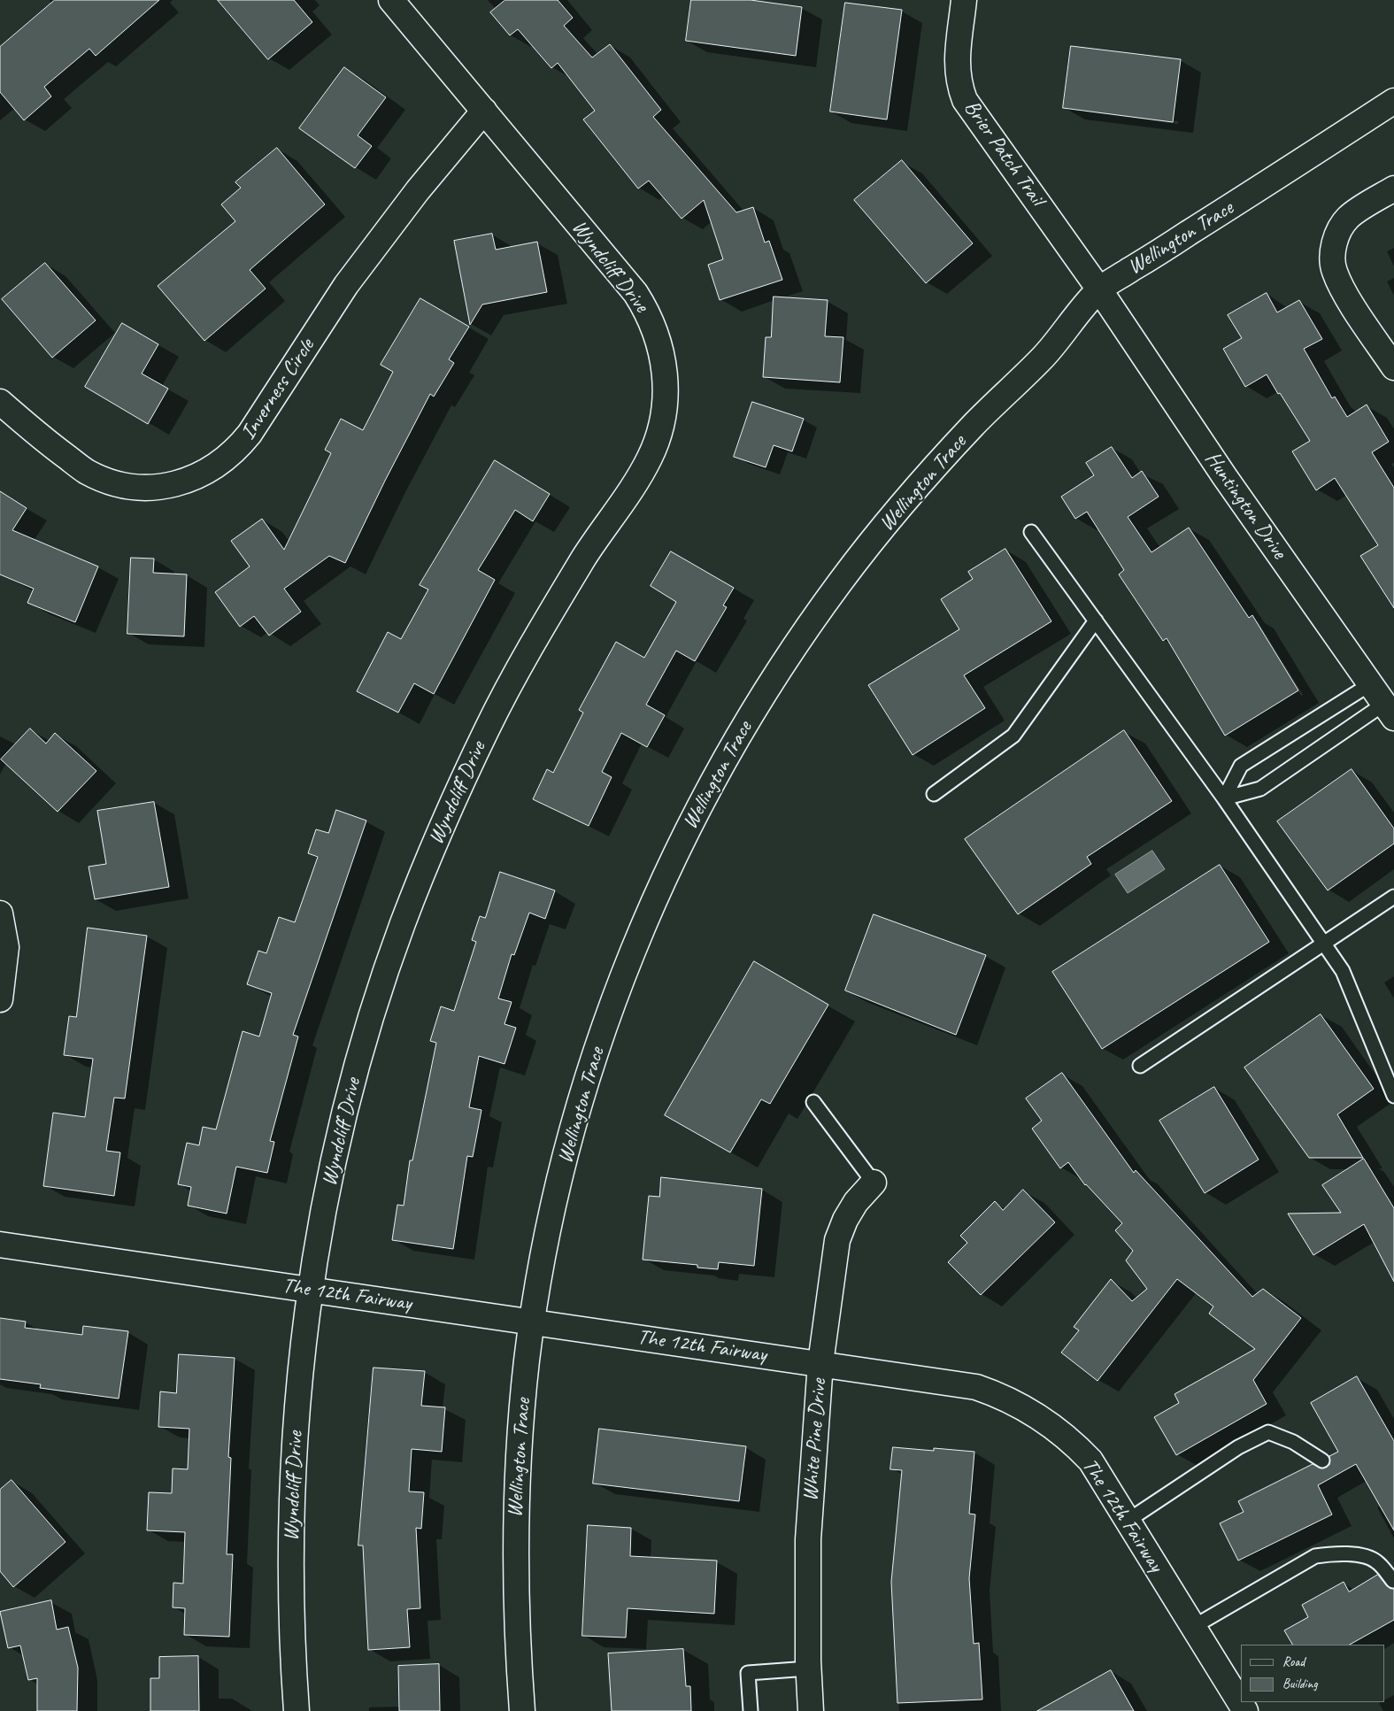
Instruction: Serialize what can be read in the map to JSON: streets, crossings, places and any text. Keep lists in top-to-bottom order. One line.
{"streets":{"street":["Brier Patch Trail","Wellington Trace","Wyndcliff Drive","Inverness Circle","Huntington Drive","The 12th Fairway","White Pine Drive"]},"crossings":[["Brier Patch Trail","Wellington Trace"],["Brier Patch Trail","Huntington Drive"],["Wellington Trace","Huntington Drive"],["Wellington Trace","The 12th Fairway"],["Wyndcliff Drive","Inverness Circle"],["Wyndcliff Drive","The 12th Fairway"],["The 12th Fairway","White Pine Drive"]],"legend":["Road","Building"]}
